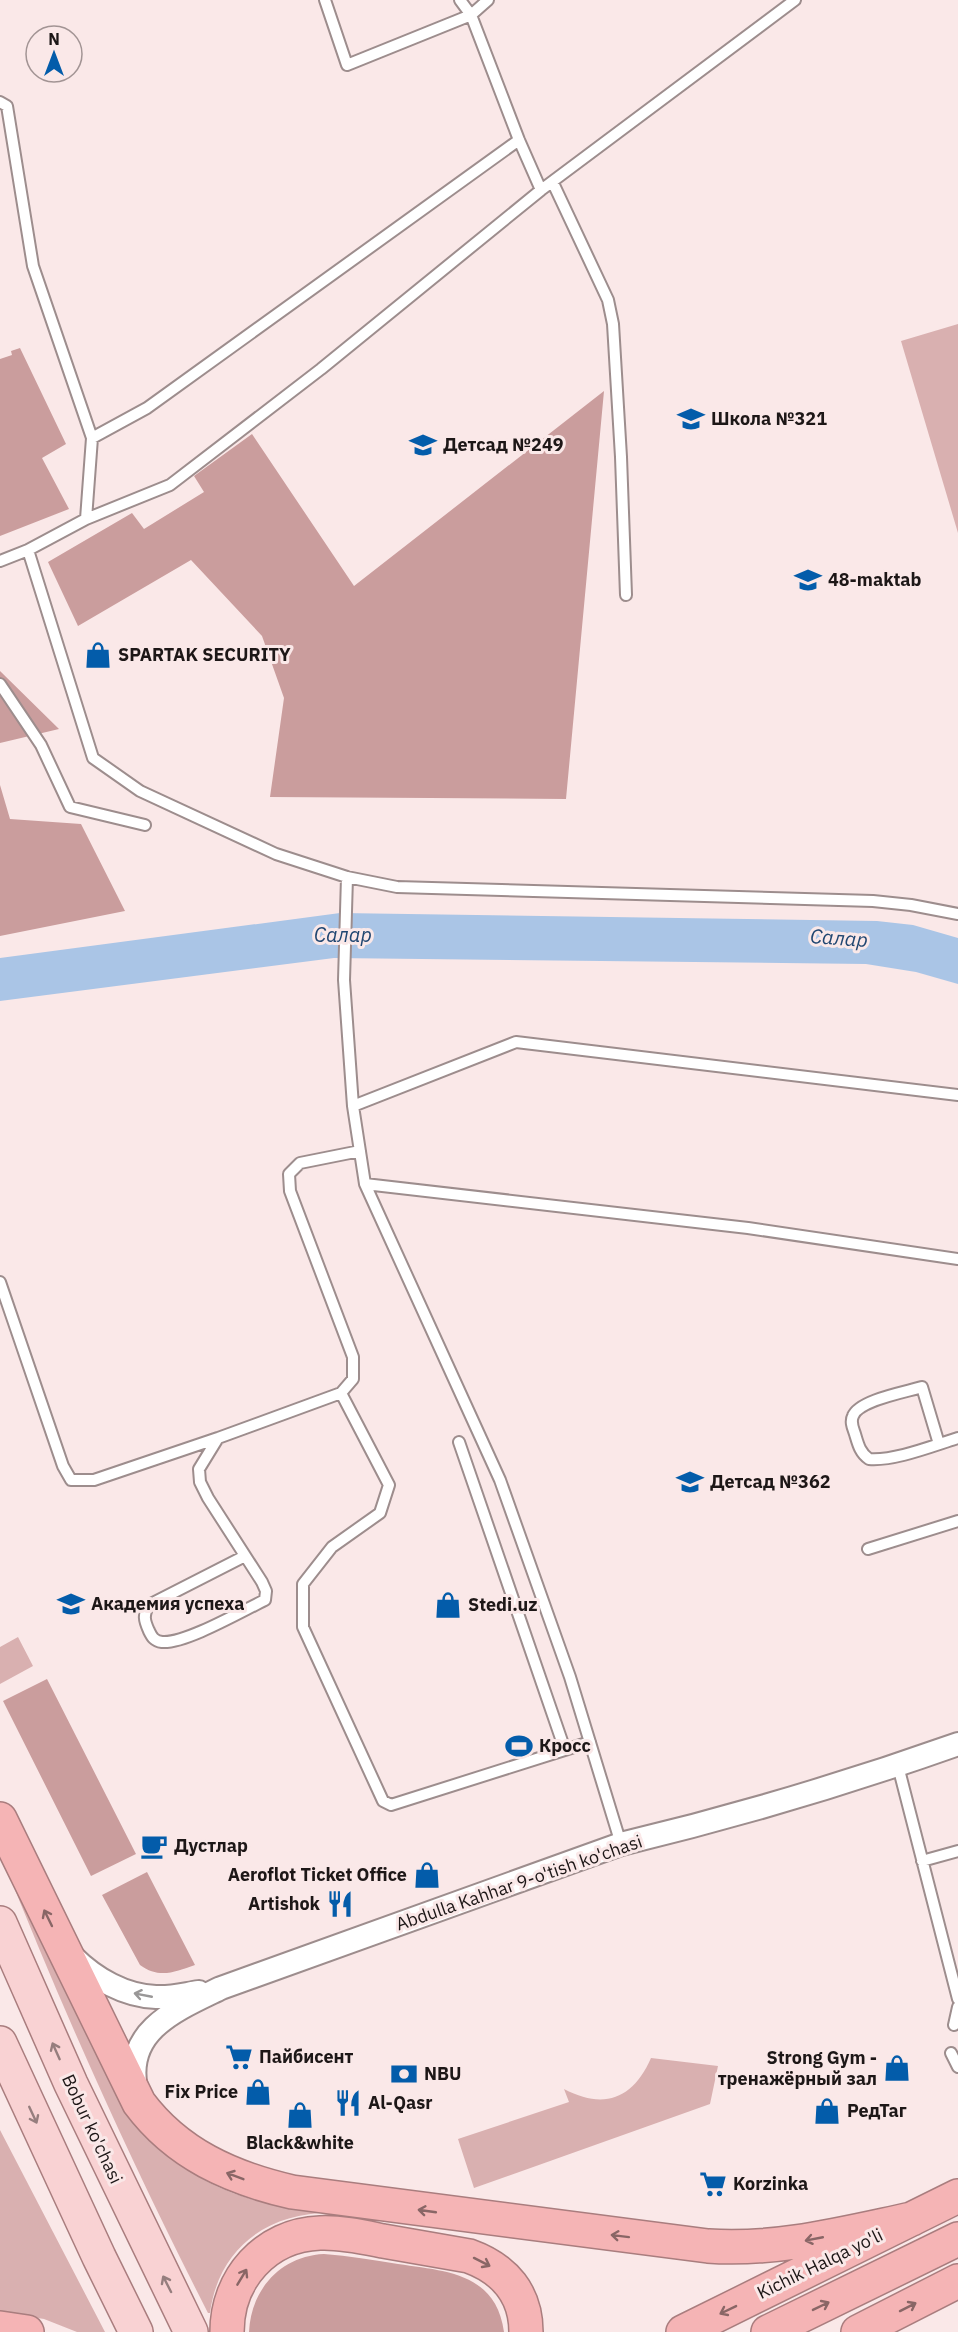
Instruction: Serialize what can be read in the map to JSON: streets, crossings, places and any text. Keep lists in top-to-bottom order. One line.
{"streets":{"highway":["Kichik Halqa yo'li"],"main road":["Bobur ko'chasi"],"street":["Abdulla Kahhar 9-o'tish ko'chasi"]},"water":["Салар"],"places":{"school or university":["Школа №321","Детсад №249","48-maktab","Детсад №362","Академия успеха"],"shop":["SPARTAK SECURITY","Stedi.uz","Aeroflot Ticket Office","Strong Gym - тренажёрный зал","Fix Price","РедТаг","Black&white"],"sports":["Кросс"],"cafe":["Дустлар"],"restaurant":["Artishok","Al-Qasr"],"supermarket":["Пайбисент","Korzinka"],"bank":["NBU"]},"north":"top"}
